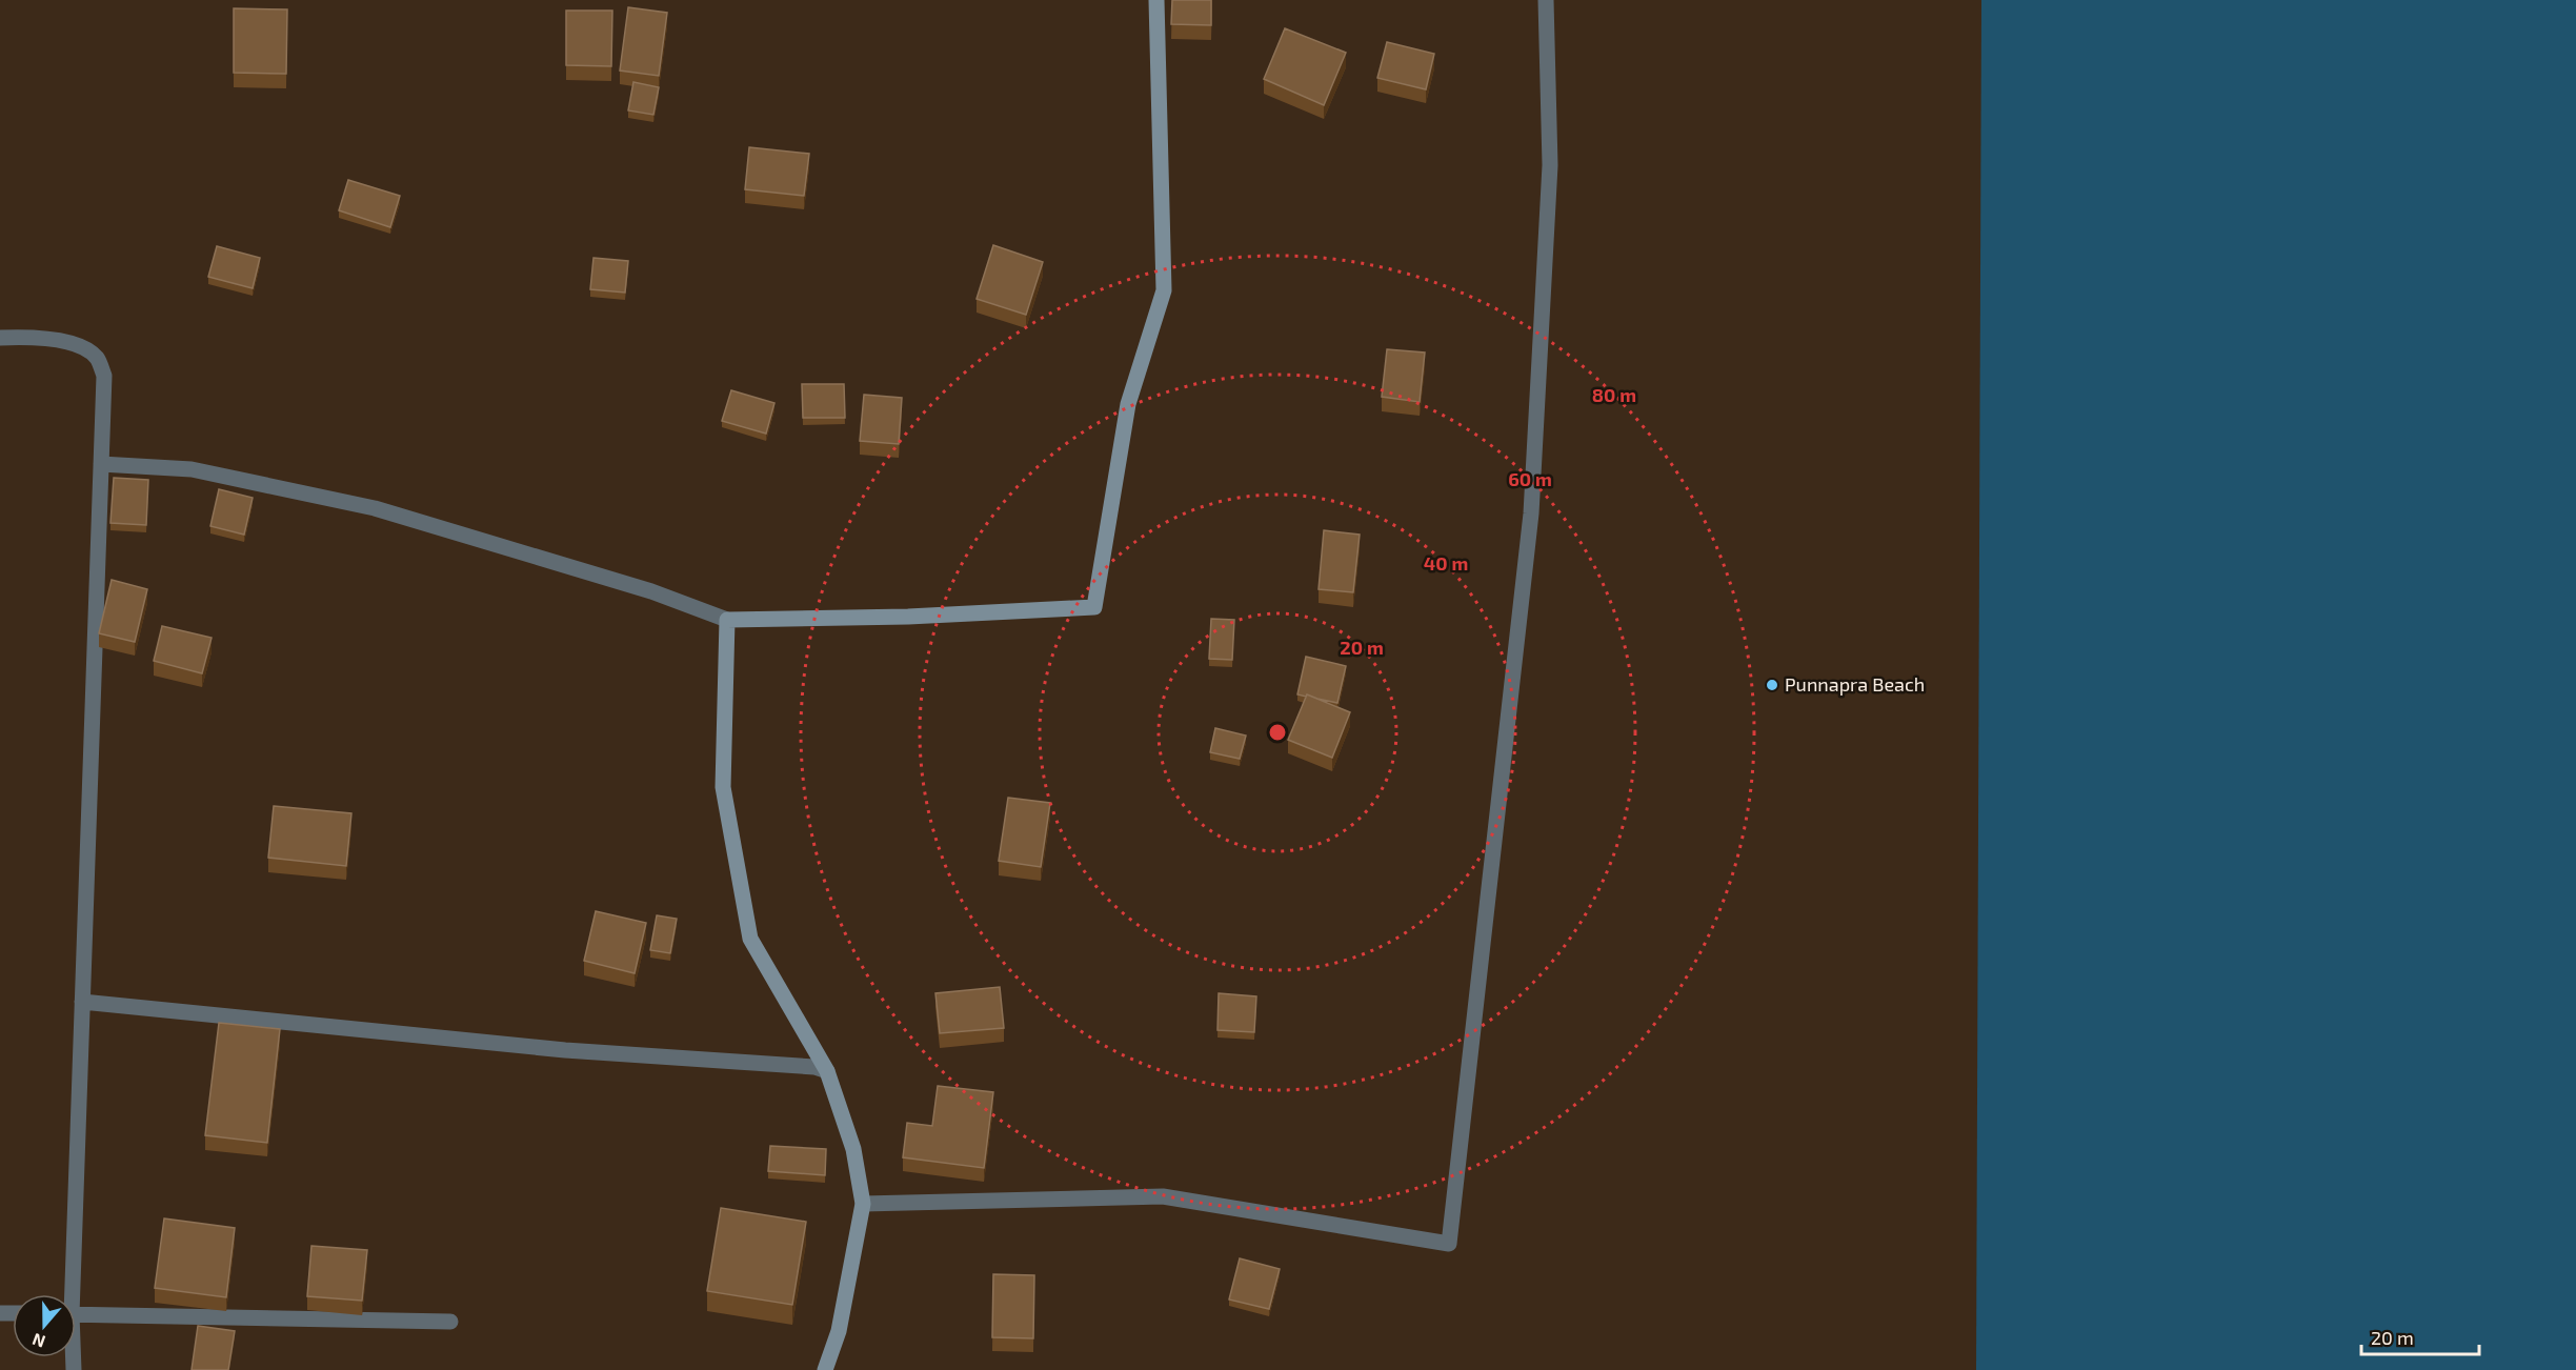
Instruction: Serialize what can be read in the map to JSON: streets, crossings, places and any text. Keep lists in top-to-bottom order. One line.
{"places":["Punnapra Beach"],"scale_bar":"20 m","north":"bottom","rings":["80 m","60 m","40 m","20 m"]}
